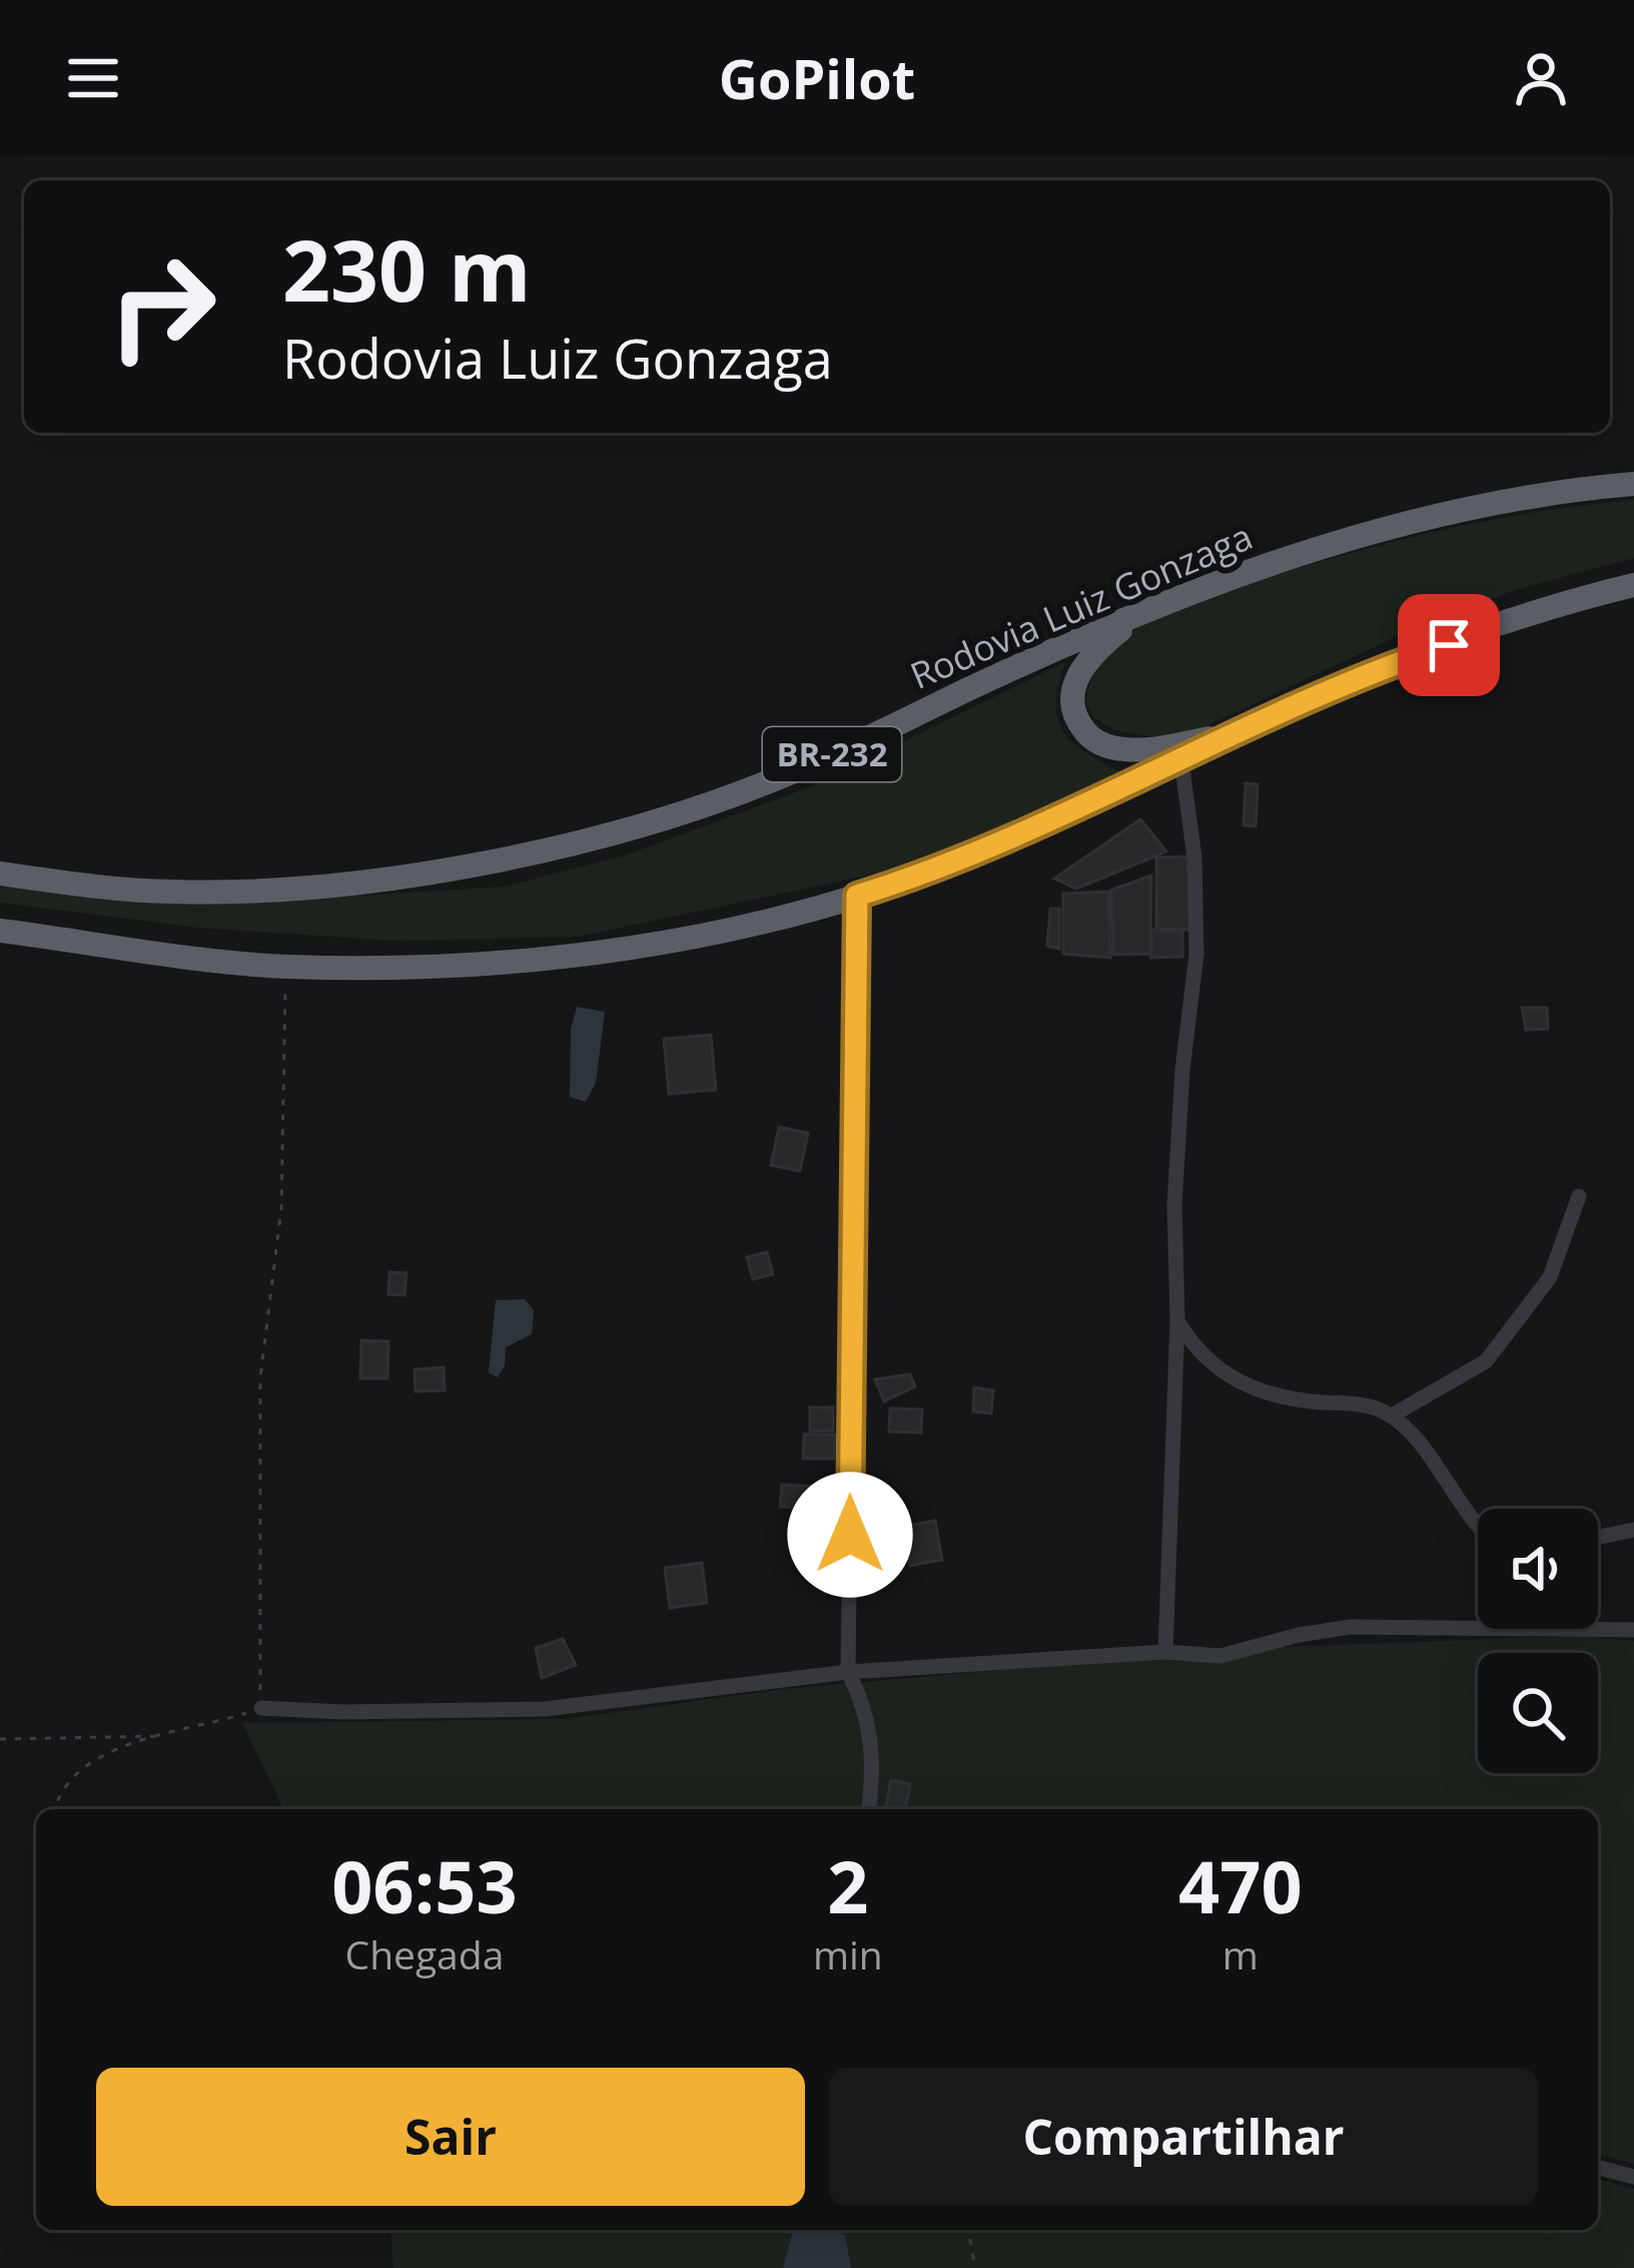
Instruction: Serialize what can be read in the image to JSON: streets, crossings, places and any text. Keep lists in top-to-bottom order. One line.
{"streets":{"highway":["Rodovia Luiz Gonzaga","BR-232"]},"page":{"header":"GoPilot","turn":["230 m","Rodovia Luiz Gonzaga"],"eta":["06:53","Chegada","2","min","470","m"],"buttons":["Sair","Compartilhar"]}}
